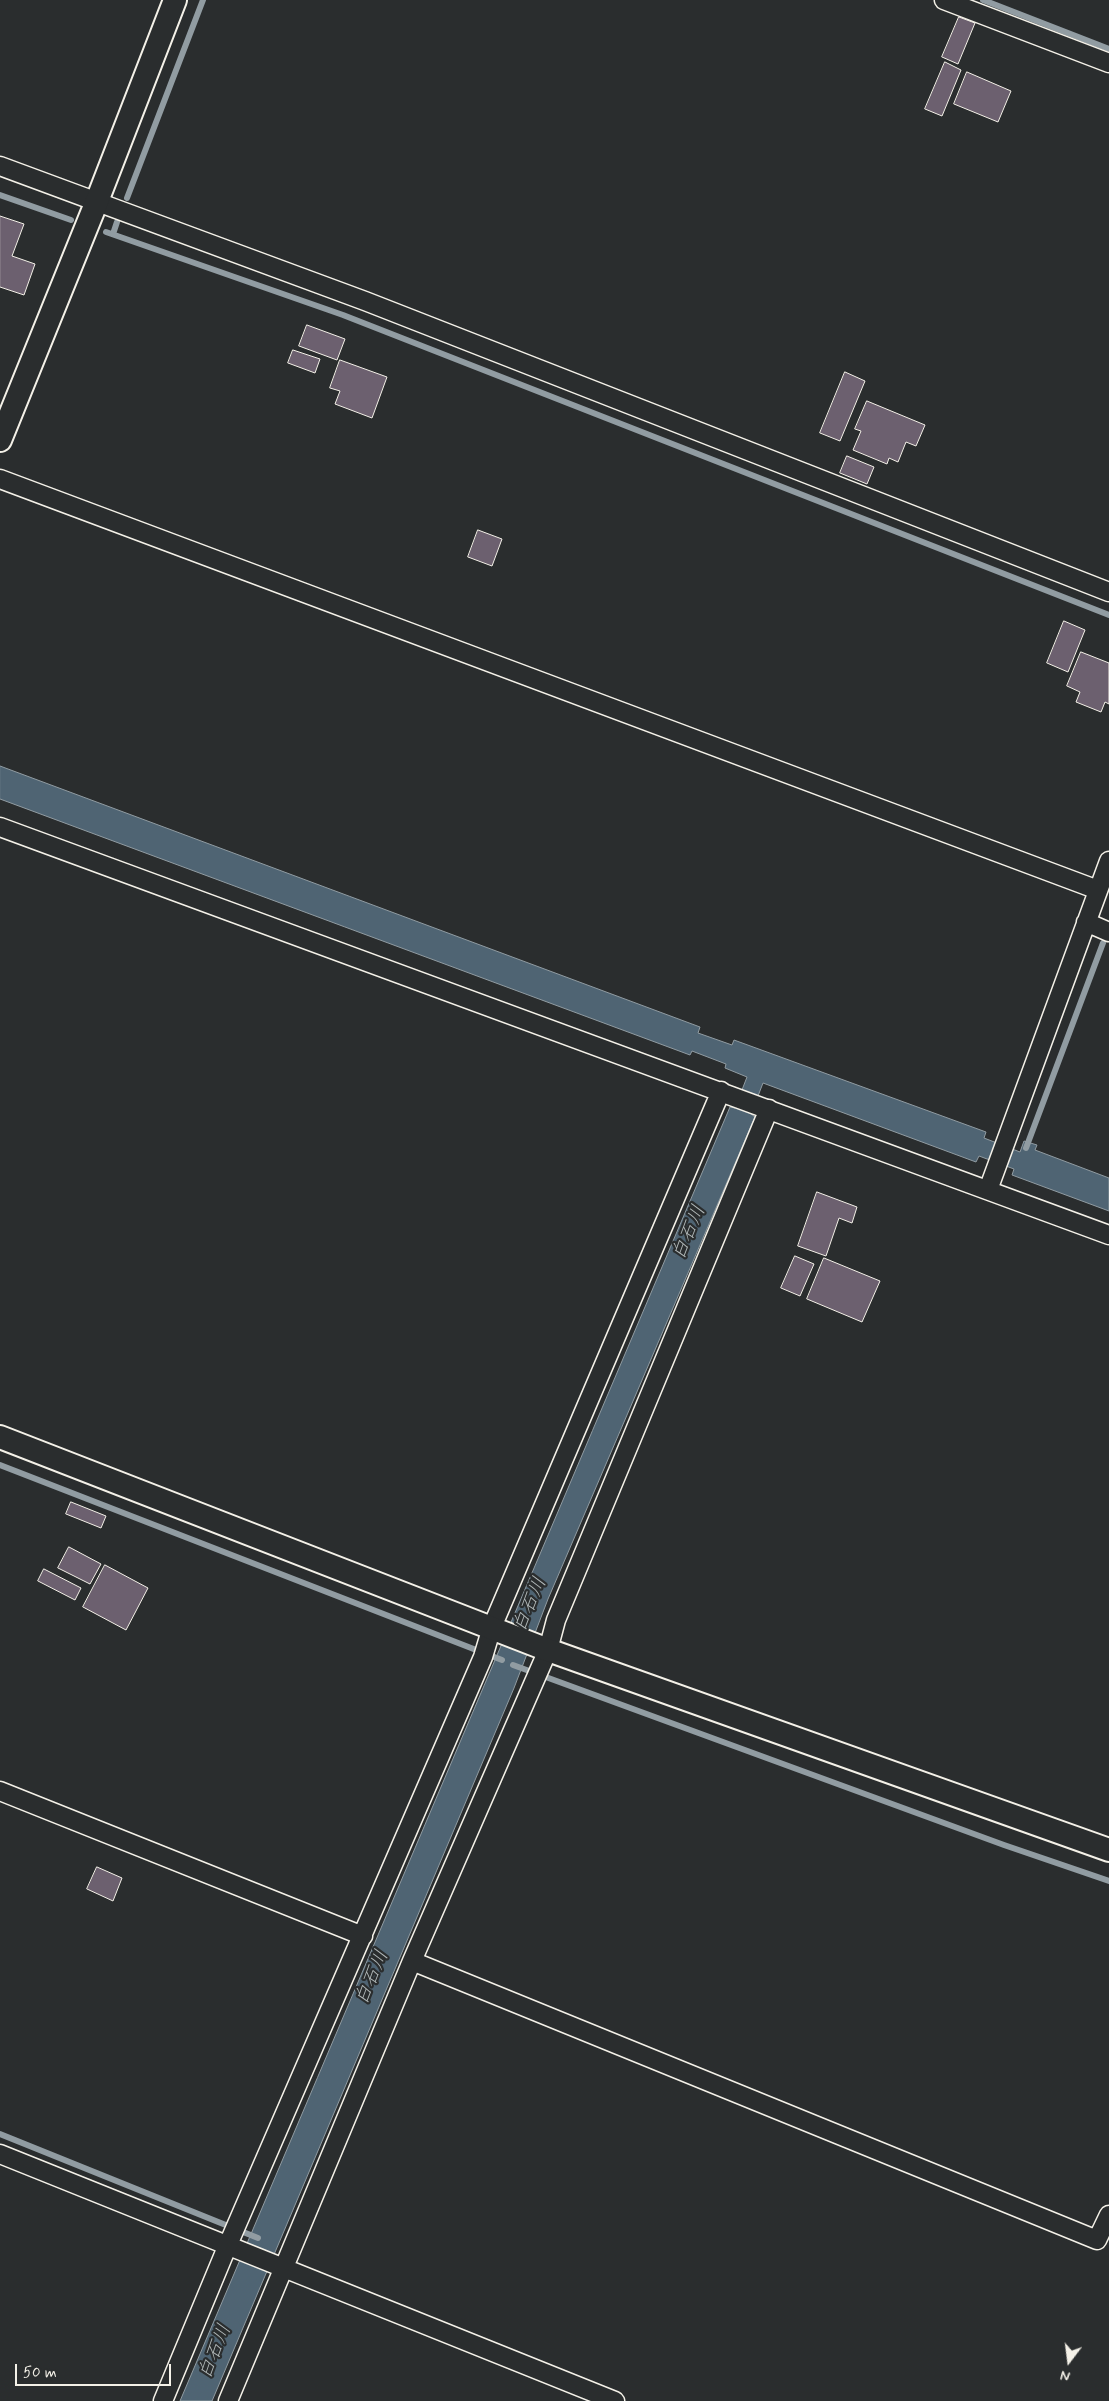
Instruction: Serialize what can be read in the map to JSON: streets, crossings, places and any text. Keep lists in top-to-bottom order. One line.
{"water":["白石川"],"scale_bar":"50 m","north":"bottom"}
